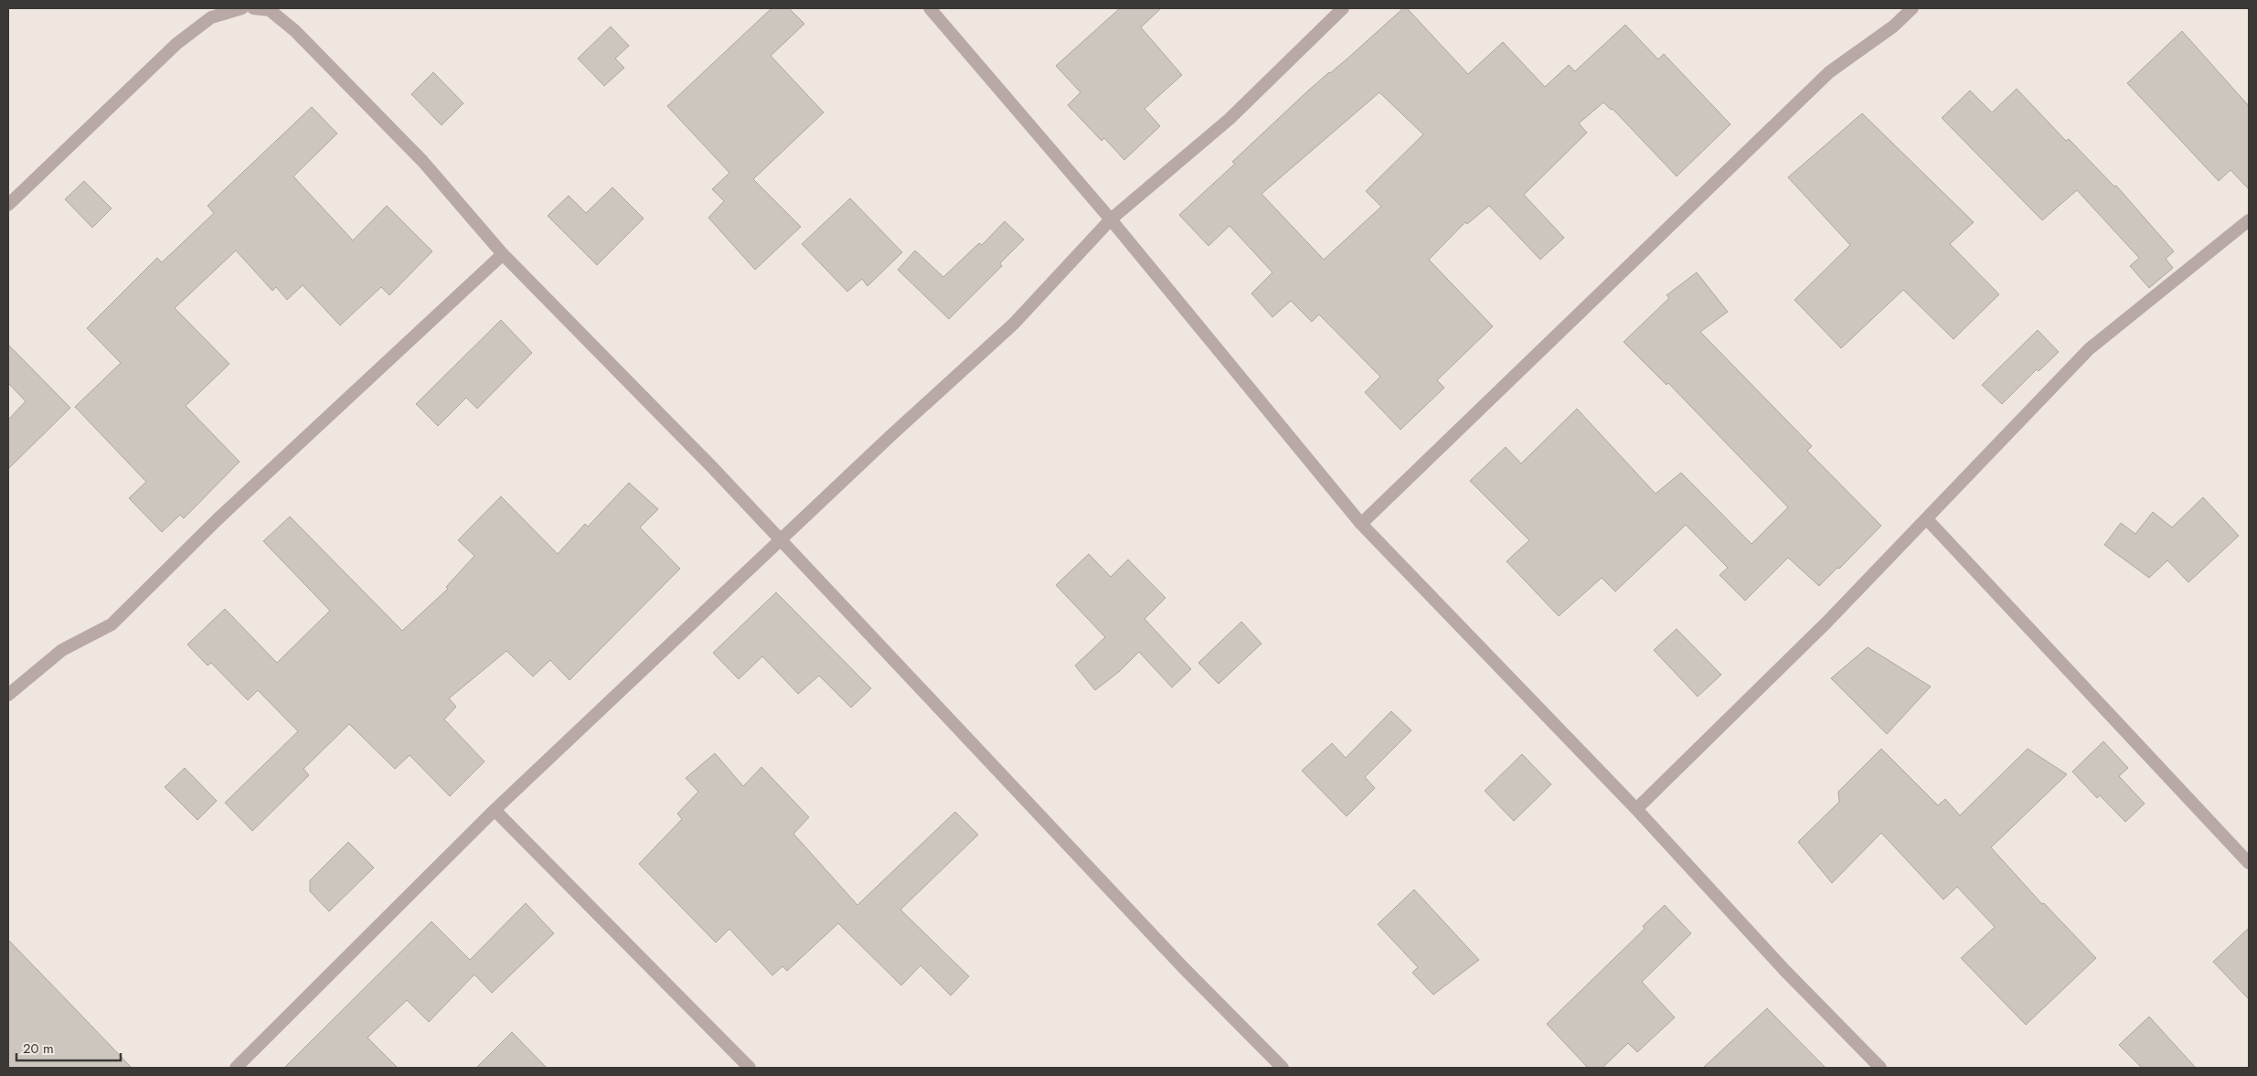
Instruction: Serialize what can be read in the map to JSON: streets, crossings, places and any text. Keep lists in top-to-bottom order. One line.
{"scale_bar":"20 m"}
